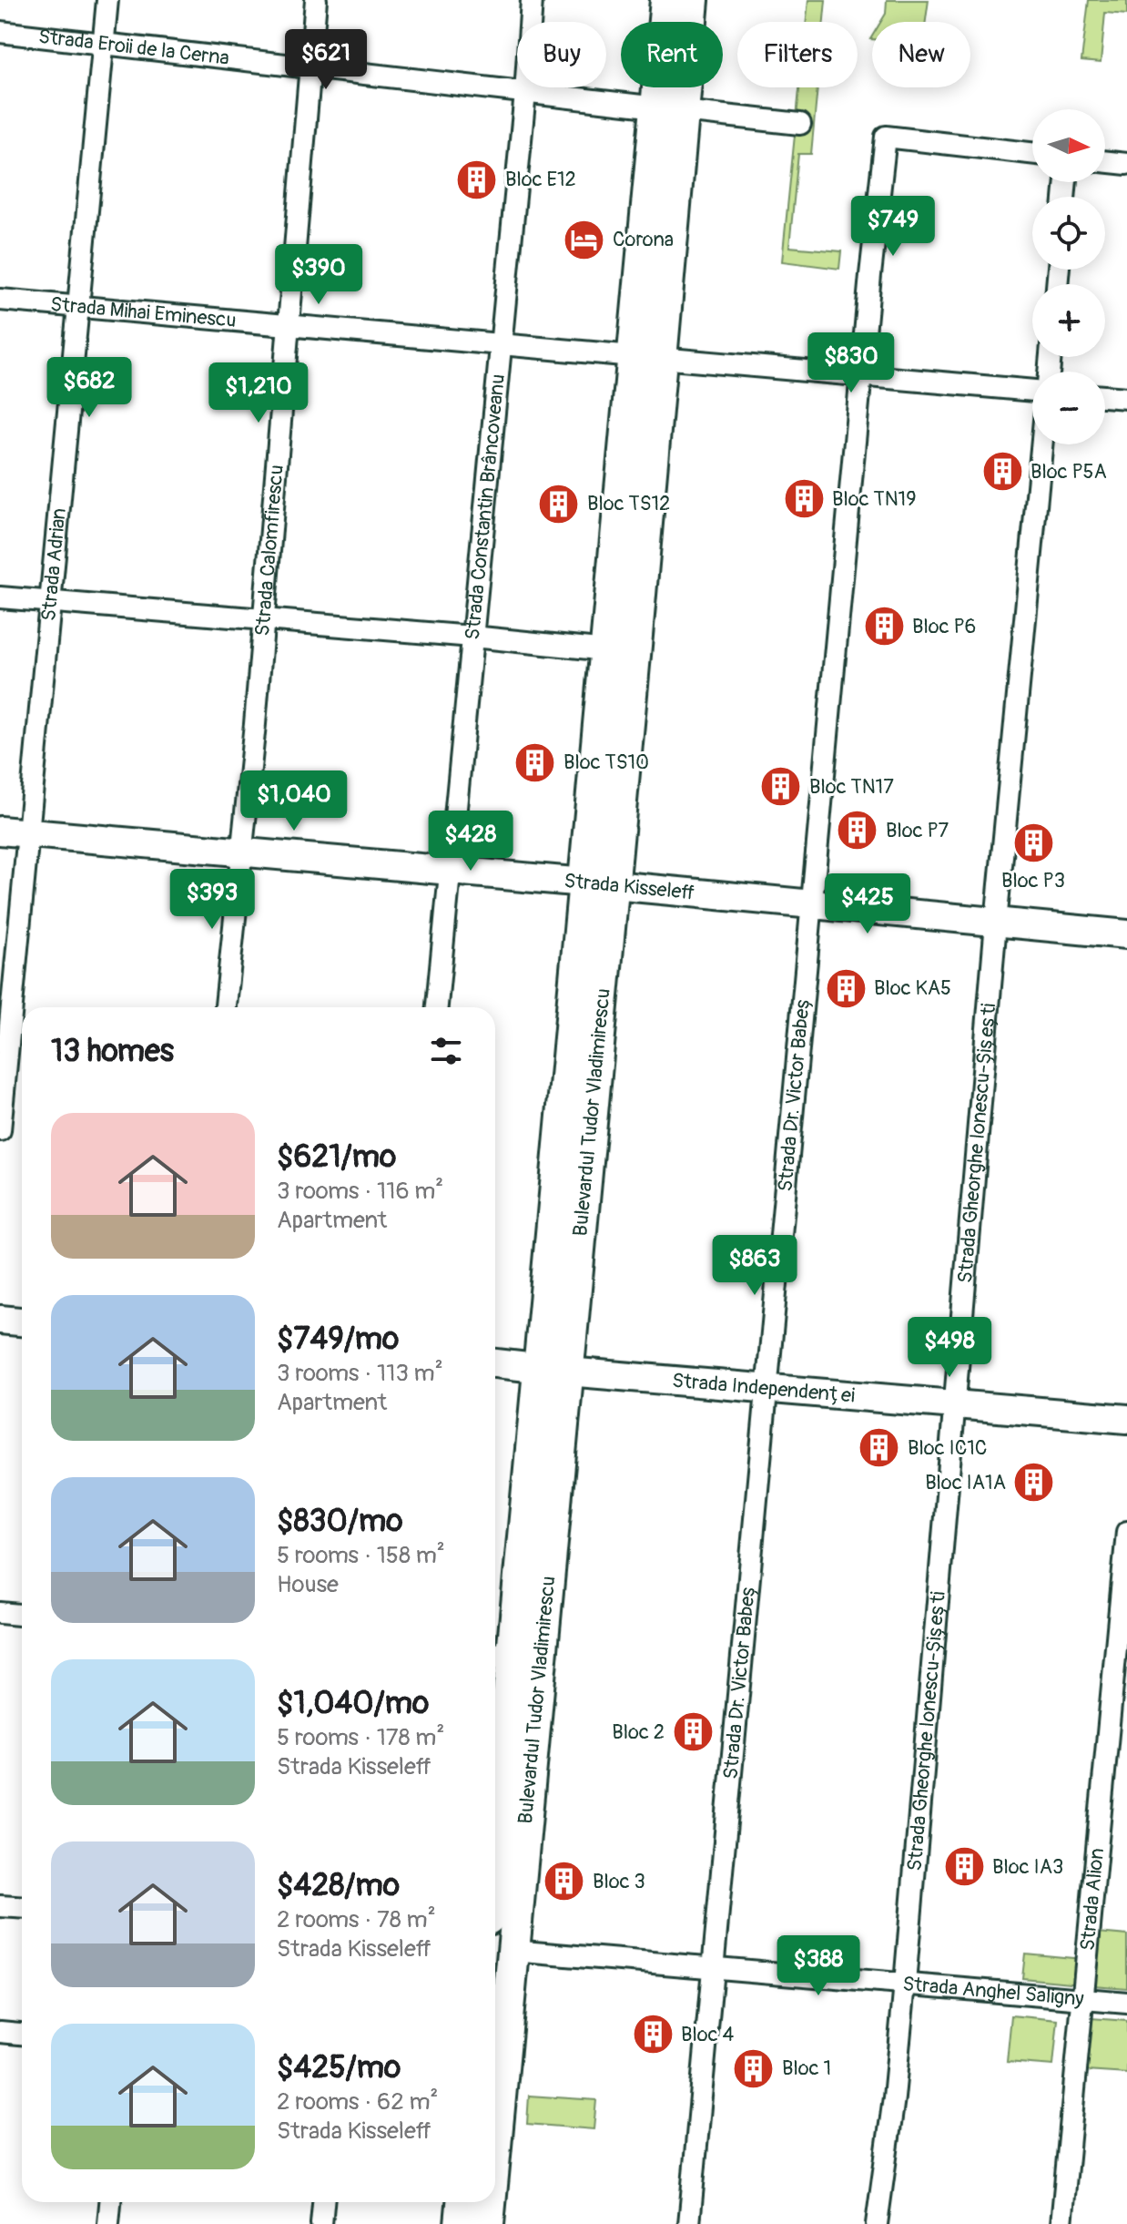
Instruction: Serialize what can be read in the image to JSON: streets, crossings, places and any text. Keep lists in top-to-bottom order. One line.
{"streets":{"main road":["Bulevardul Tudor Vladimirescu"],"street":["Strada Eroii de la Cerna","Strada Mihai Eminescu","Strada Constantin Brâncoveanu","Strada Calomfirescu","Strada Adrian","Strada Kisseleff","Strada Dr. Victor Babeș","Strada Gheorghe Ionescu-Șișești","Strada Independenței","Strada Alion","Strada Anghel Saligny"]},"crossings":[["Strada Eroii de la Cerna","Strada Constantin Brâncoveanu"],["Strada Eroii de la Cerna","Strada Calomfirescu"],["Strada Eroii de la Cerna","Strada Adrian"],["Strada Eroii de la Cerna","Bulevardul Tudor Vladimirescu"],["Strada Mihai Eminescu","Strada Constantin Brâncoveanu"],["Strada Mihai Eminescu","Strada Calomfirescu"],["Strada Mihai Eminescu","Strada Adrian"],["Strada Mihai Eminescu","Strada Dr. Victor Babeș"],["Strada Mihai Eminescu","Bulevardul Tudor Vladimirescu"],["Strada Constantin Brâncoveanu","Strada Kisseleff"],["Strada Calomfirescu","Strada Kisseleff"],["Strada Adrian","Strada Kisseleff"],["Strada Kisseleff","Strada Dr. Victor Babeș"],["Strada Kisseleff","Bulevardul Tudor Vladimirescu"],["Strada Kisseleff","Strada Gheorghe Ionescu-Șișești"],["Strada Dr. Victor Babeș","Strada Independenței"],["Strada Dr. Victor Babeș","Strada Anghel Saligny"],["Bulevardul Tudor Vladimirescu","Strada Independenței"],["Bulevardul Tudor Vladimirescu","Strada Anghel Saligny"],["Strada Gheorghe Ionescu-Șișești","Strada Independenței"],["Strada Gheorghe Ionescu-Șișești","Strada Anghel Saligny"],["Strada Alion","Strada Anghel Saligny"]],"places":{"building":["Bloc E12","Bloc P5A","Bloc TN19","Bloc TS12","Bloc P6","Bloc TS10","Bloc TN17","Bloc P7","Bloc P3","Bloc KA5","Bloc IC1C","Bloc IA1A","Bloc 2","Bloc IA3","Bloc 3","Bloc 4","Bloc 1"],"hotel":["Corona"]},"north":"right","page":{"chip":["Buy","Rent","Filters","New"],"price":["$621","$749","$390","$830","$682","$1,210","$1,040","$428","$393","$425","$863","$498","$388"],"map_buttons":["+","−"],"heading":"13 homes","list":[{"name":"$621/mo","note":"3 rooms · 116 m² · Apartment"},{"name":"$749/mo","note":"3 rooms · 113 m² · Apartment"},{"name":"$830/mo","note":"5 rooms · 158 m² · House"},{"name":"$1,040/mo","note":"5 rooms · 178 m² · Strada Kisseleff"},{"name":"$428/mo","note":"2 rooms · 78 m² · Strada Kisseleff"},{"name":"$425/mo","note":"2 rooms · 62 m² · Strada Kisseleff"}]}}
